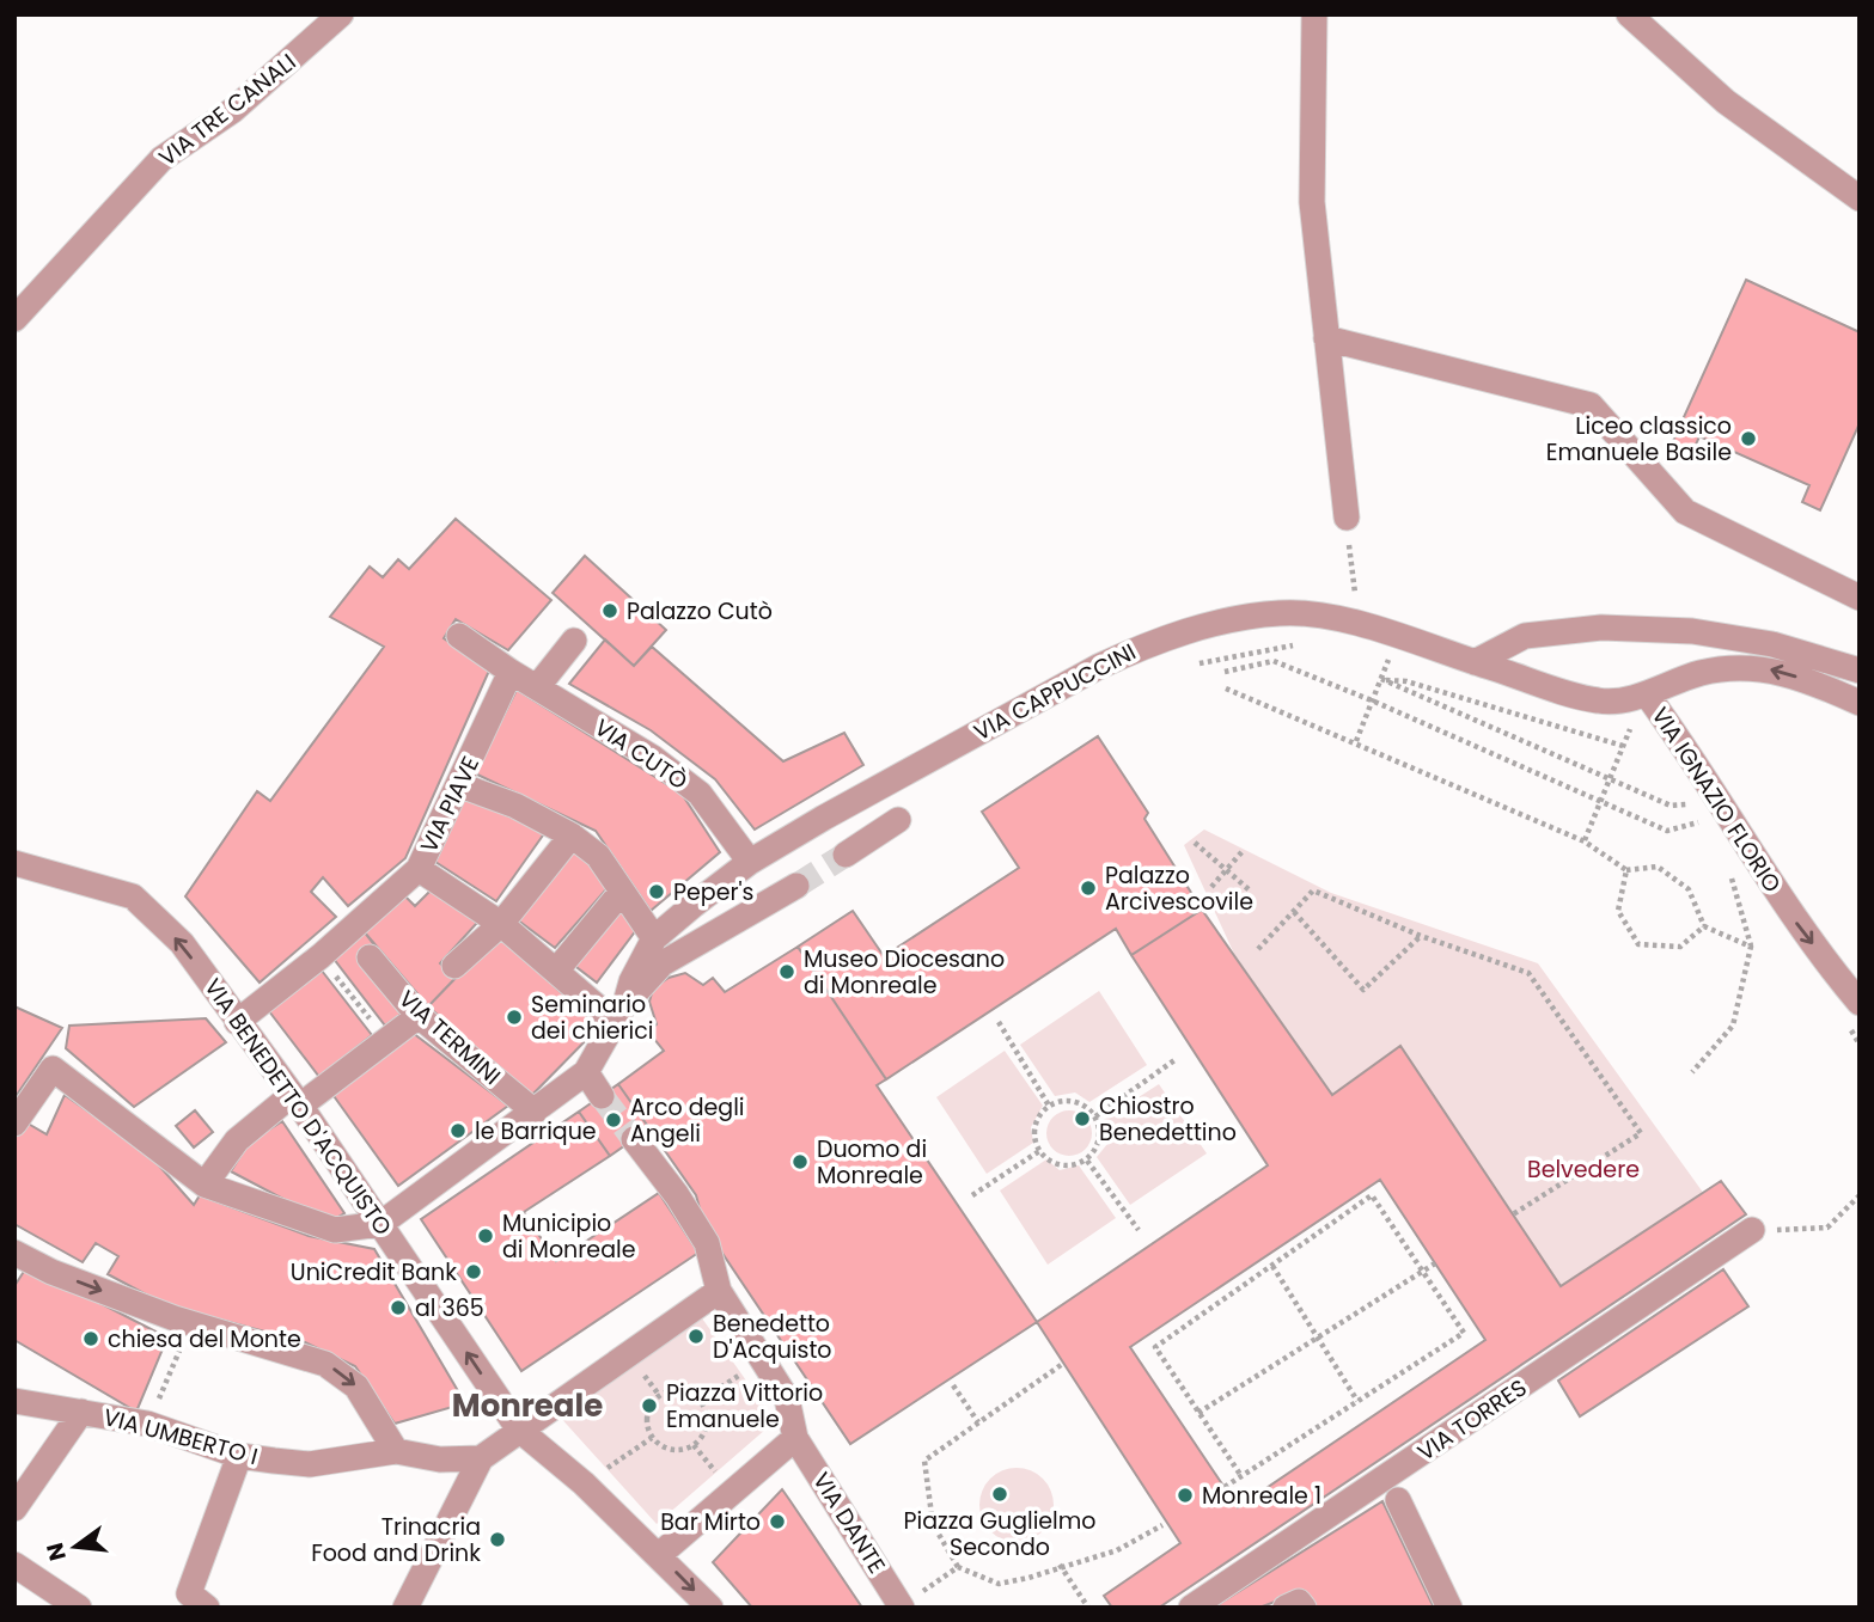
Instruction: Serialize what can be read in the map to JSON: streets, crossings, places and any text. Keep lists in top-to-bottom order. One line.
{"streets":{"street":["VIA TRE CANALI","VIA CAPPUCCINI","VIA CUTÒ","VIA IGNAZIO FLORIO","VIA PIAVE","VIA TERMINI","VIA BENEDETTO D'ACQUISTO","VIA TORRES","VIA UMBERTO I","VIA DANTE"]},"crossings":[["VIA CAPPUCCINI","VIA CUTÒ"],["VIA CAPPUCCINI","VIA IGNAZIO FLORIO"],["VIA CUTÒ","VIA PIAVE"],["VIA PIAVE","VIA TERMINI"],["VIA PIAVE","VIA BENEDETTO D'ACQUISTO"]],"districts":["Monreale"],"parks":["Belvedere"],"places":["Liceo classico Emanuele Basile","Palazzo Cutò","Palazzo Arcivescovile","Peper's","Museo Diocesano di Monreale","Seminario dei chierici","Chiostro Benedettino","Arco degli Angeli","le Barrique","Duomo di Monreale","Municipio di Monreale","UniCredit Bank","al 365","Benedetto D'Acquisto","chiesa del Monte","Piazza Vittorio Emanuele","Piazza Guglielmo Secondo","Monreale 1","Bar Mirto","Trinacria Food and Drink"],"north":"left"}
